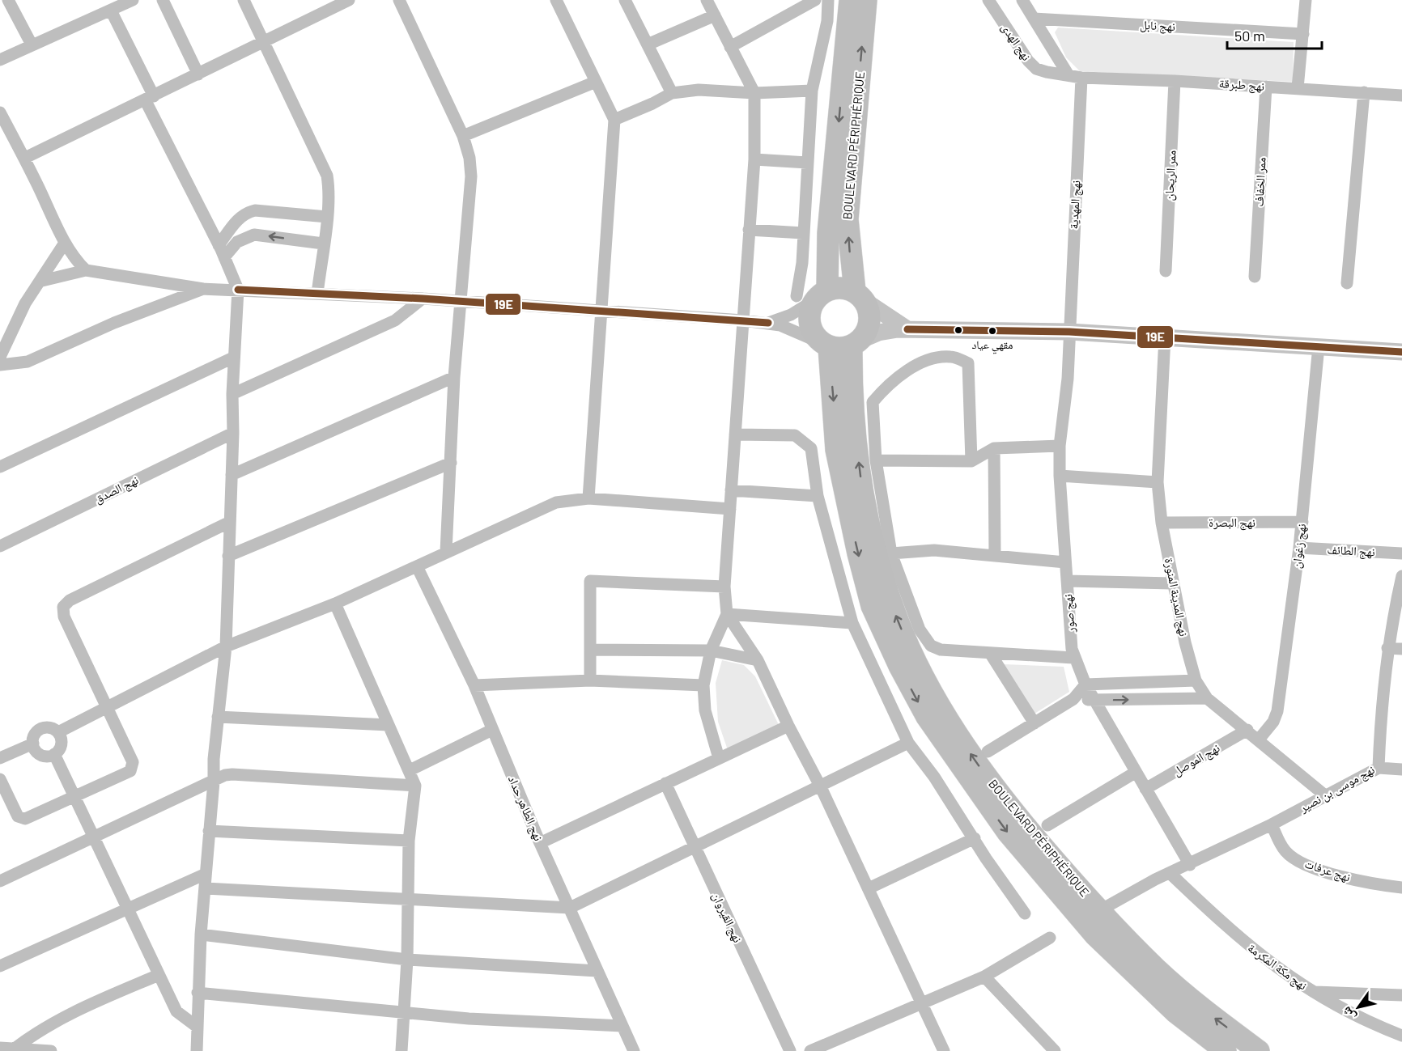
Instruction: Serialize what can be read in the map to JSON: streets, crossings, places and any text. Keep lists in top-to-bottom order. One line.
{"streets":{"highway":["BOULEVARD PÉRIPHÉRIQUE"],"street":["نهج نابل","نهج الهدى","نهج طبرقة","ممر الريحان","ممر الخفاف","نهج المهدية","نهج الصدق","نهج البصرة","نهج زغوان","نهج الطائف","نهج المدينة المنورة","نهج صور","نهج الموصل","نهج موسى بن نصير","نهج الطاهر حداد","نهج عرفات","نهج القيروان","نهج مكة المكرمة"]},"crossings":[["نهج الهدى","نهج طبرقة"],["نهج الهدى","نهج المهدية"],["نهج طبرقة","ممر الريحان"],["نهج طبرقة","ممر الخفاف"],["نهج طبرقة","نهج المهدية"],["نهج المهدية","نهج صور"],["نهج البصرة","نهج زغوان"],["نهج البصرة","نهج المدينة المنورة"],["نهج زغوان","نهج الطائف"],["نهج زغوان","نهج المدينة المنورة"],["نهج المدينة المنورة","نهج الموصل"],["نهج المدينة المنورة","نهج موسى بن نصير"],["نهج صور","نهج الموصل"],["نهج صور","نهج موسى بن نصير"],["نهج موسى بن نصير","نهج عرفات"],["نهج موسى بن نصير","نهج مكة المكرمة"]],"places":["مقهي عياد"],"lines":["transit line 19E"],"scale_bar":"50 m","north":"bottom left"}
